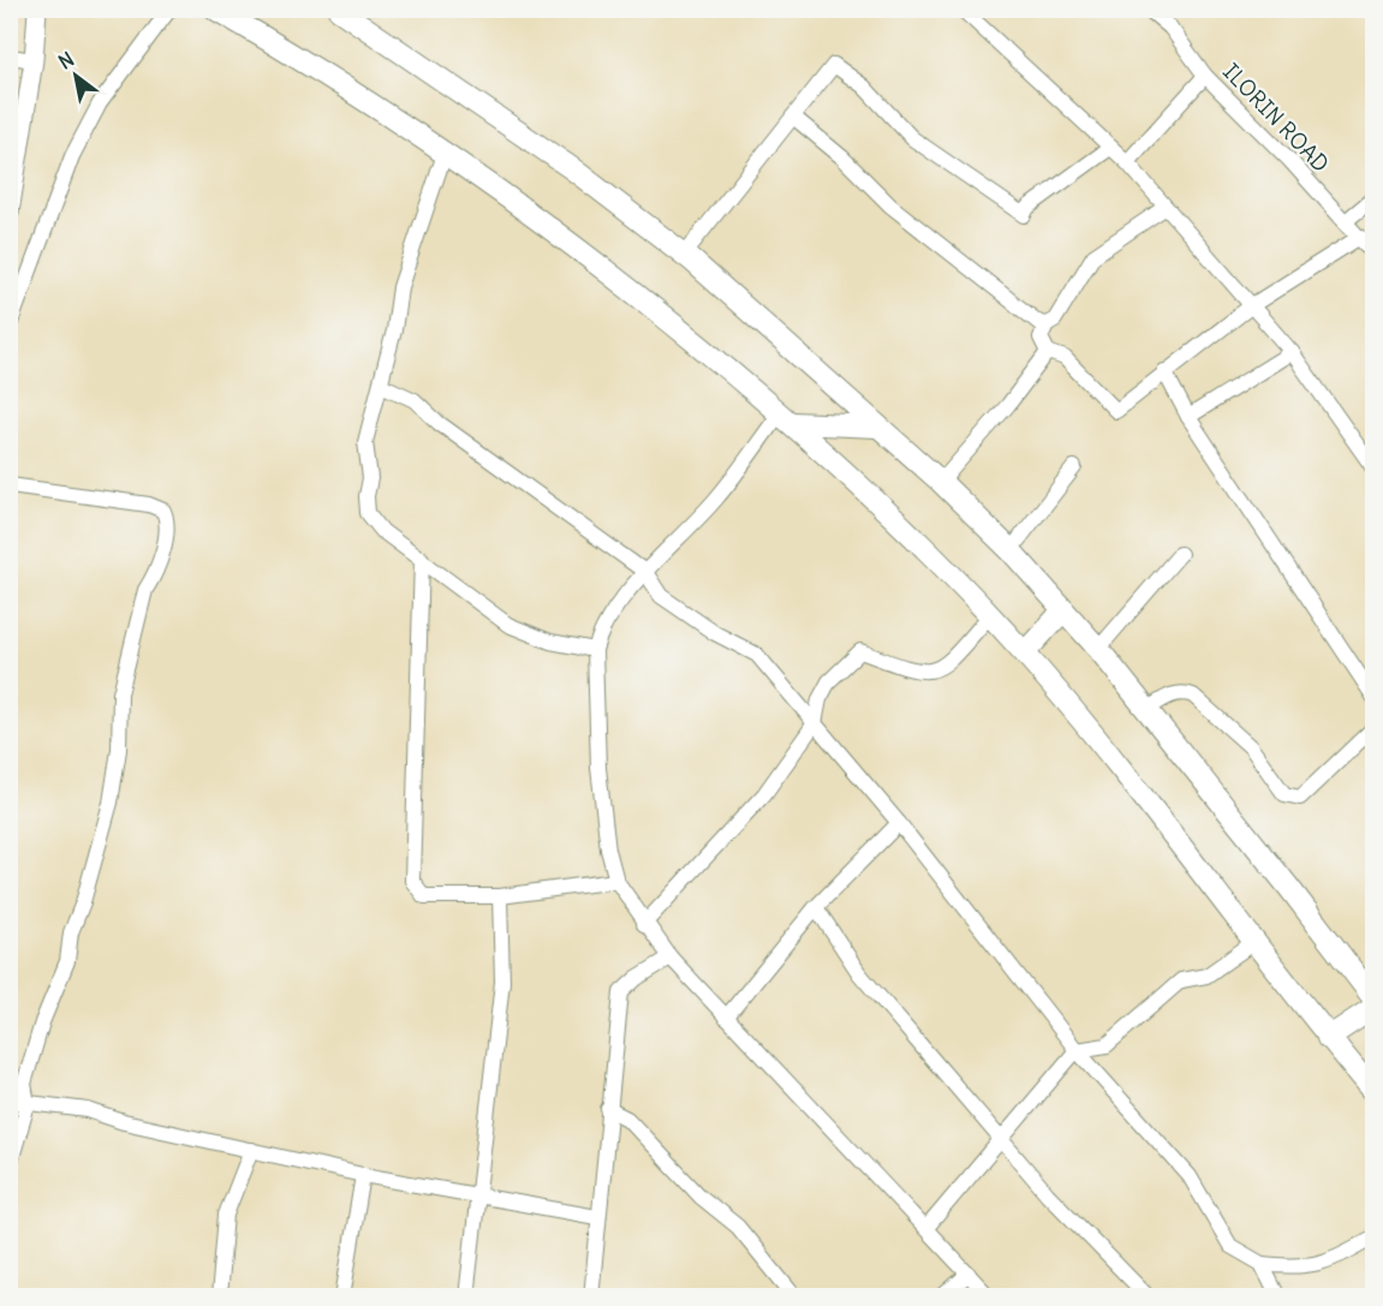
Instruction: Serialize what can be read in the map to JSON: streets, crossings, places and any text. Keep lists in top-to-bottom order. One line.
{"streets":{"street":["ILORIN ROAD"]},"north":"top left"}
